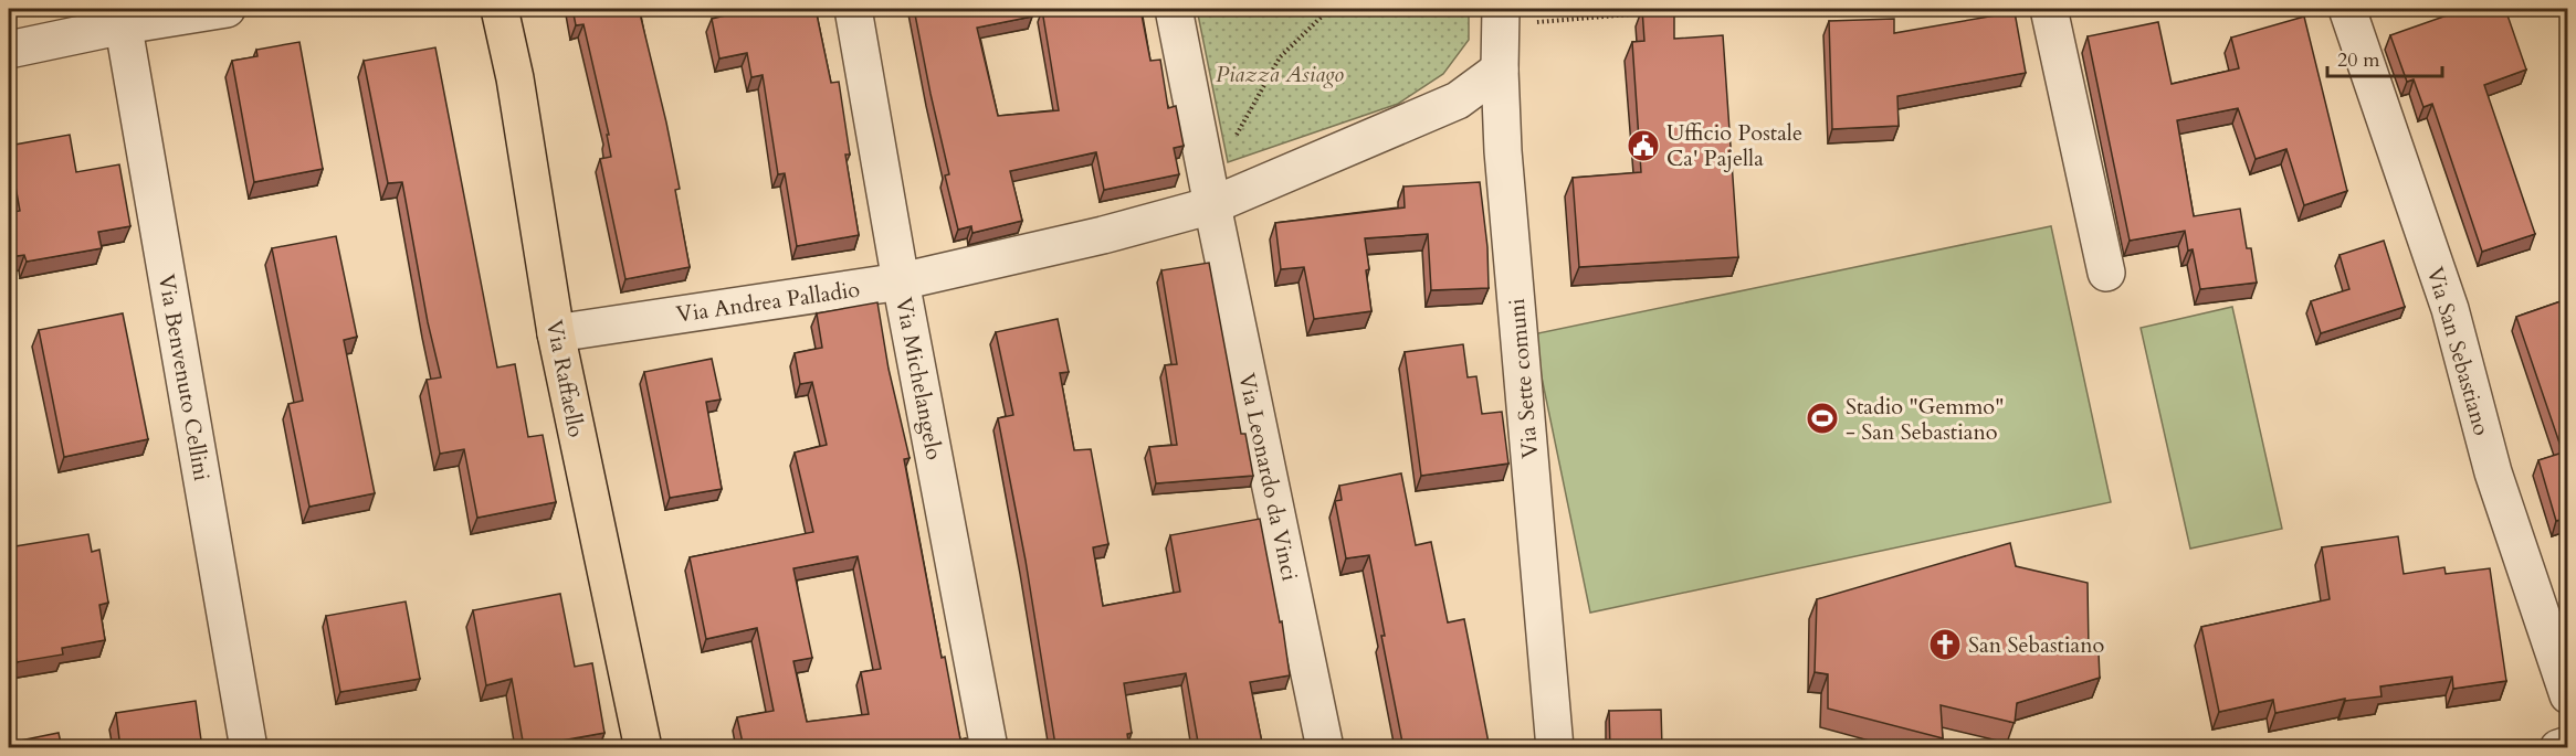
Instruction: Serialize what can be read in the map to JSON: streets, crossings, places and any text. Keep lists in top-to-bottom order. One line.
{"streets":{"main road":["Via Raffaello"],"street":["Via Andrea Palladio","Via San Sebastiano","Via Benvenuto Cellini","Via Michelangelo","Via Sette comuni","Via Leonardo da Vinci"]},"crossings":[["Via Andrea Palladio","Via Raffaello"],["Via Andrea Palladio","Via Michelangelo"],["Via Andrea Palladio","Via Leonardo da Vinci"]],"parks":["Piazza Asiago"],"places":{"public building":["Ufficio Postale Ca' Pajella"],"sports":["Stadio \"Gemmo\" - San Sebastiano"],"church":["San Sebastiano"]},"scale_bar":"20 m"}
